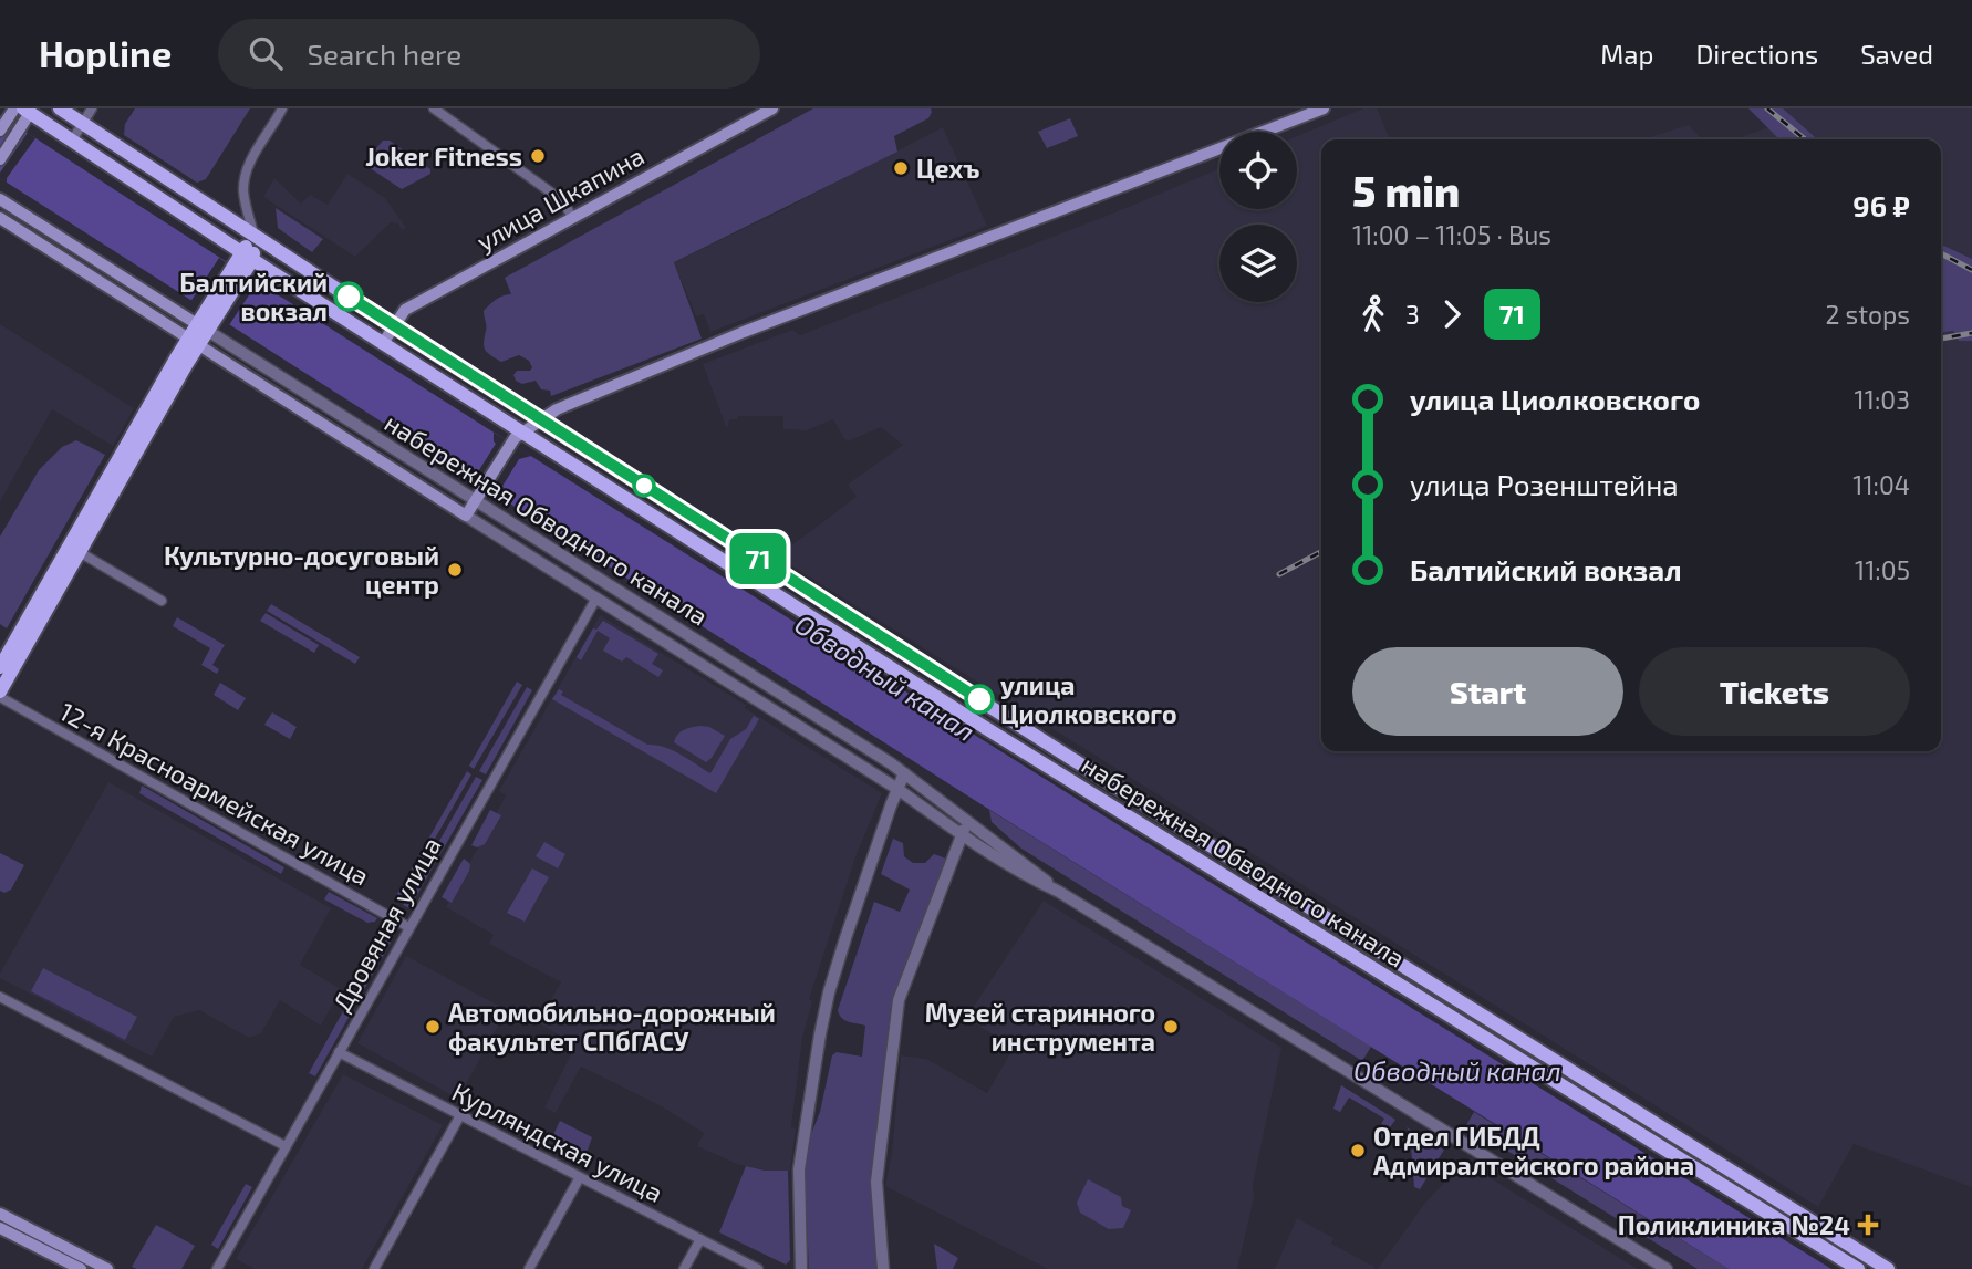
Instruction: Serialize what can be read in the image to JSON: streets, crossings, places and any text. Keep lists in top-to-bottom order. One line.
{"streets":{"main road":["улица Шкапина","набережная Обводного канала"],"street":["12-я Красноармейская улица","Дровяная улица","Курляндская улица"]},"crossings":[["улица Шкапина","набережная Обводного канала"],["набережная Обводного канала","Дровяная улица"],["12-я Красноармейская улица","Дровяная улица"],["Дровяная улица","Курляндская улица"]],"water":["Обводный канал"],"places":{"other":["Joker Fitness","Цехъ","Балтийский вокзал","Культурно-досуговый центр","улица Циолковского","Автомобильно-дорожный факультет СПбГАСУ","Музей старинного инструмента","Отдел ГИБДД Адмиралтейского района"],"health":["Поликлиника №24"]},"lines":["bus line 71"],"page":{"header":"Hopline","search":"Search here","nav":["Map","Directions","Saved"],"on_map":"71","heading":["5 min","11:00 – 11:05 · Bus","96 ₽"],"legs":["3","71","2 stops"],"list":[{"name":"улица Циолковского","value":"11:03"},{"name":"улица Розенштейна","value":"11:04"},{"name":"Балтийский вокзал","value":"11:05"}],"buttons":["Start","Tickets"]}}
